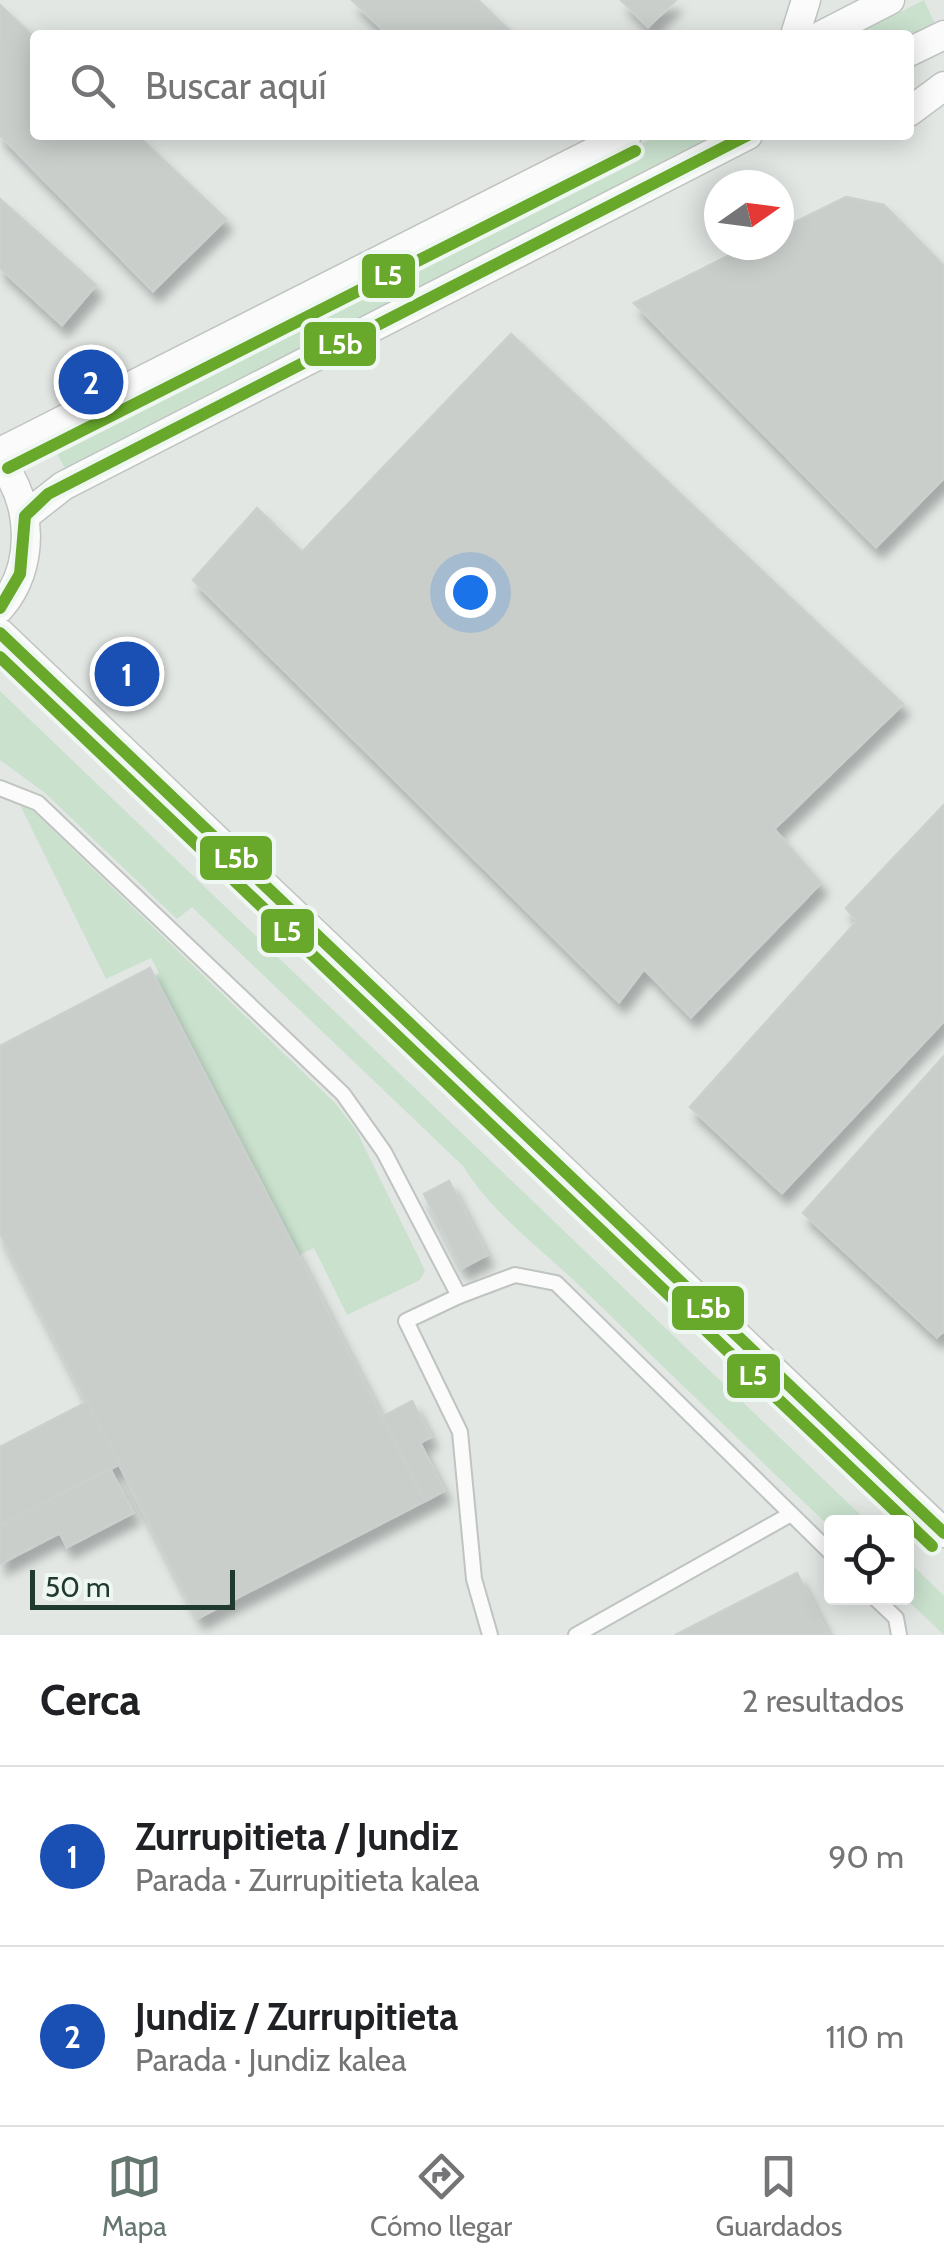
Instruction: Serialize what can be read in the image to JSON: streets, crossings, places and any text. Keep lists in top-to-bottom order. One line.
{"lines":["transit line L5b","transit line L5"],"scale_bar":"50 m","north":"right","page":{"search":"Buscar aquí","pins":["2","1"],"scale":"50 m","heading":["Cerca","2 resultados"],"list":[{"mark":"1","name":"Zurrupitieta / Jundiz","note":"Parada · Zurrupitieta kalea","value":"90 m"},{"mark":"2","name":"Jundiz / Zurrupitieta","note":"Parada · Jundiz kalea","value":"110 m"}],"nav":["Mapa","Cómo llegar","Guardados"]}}
